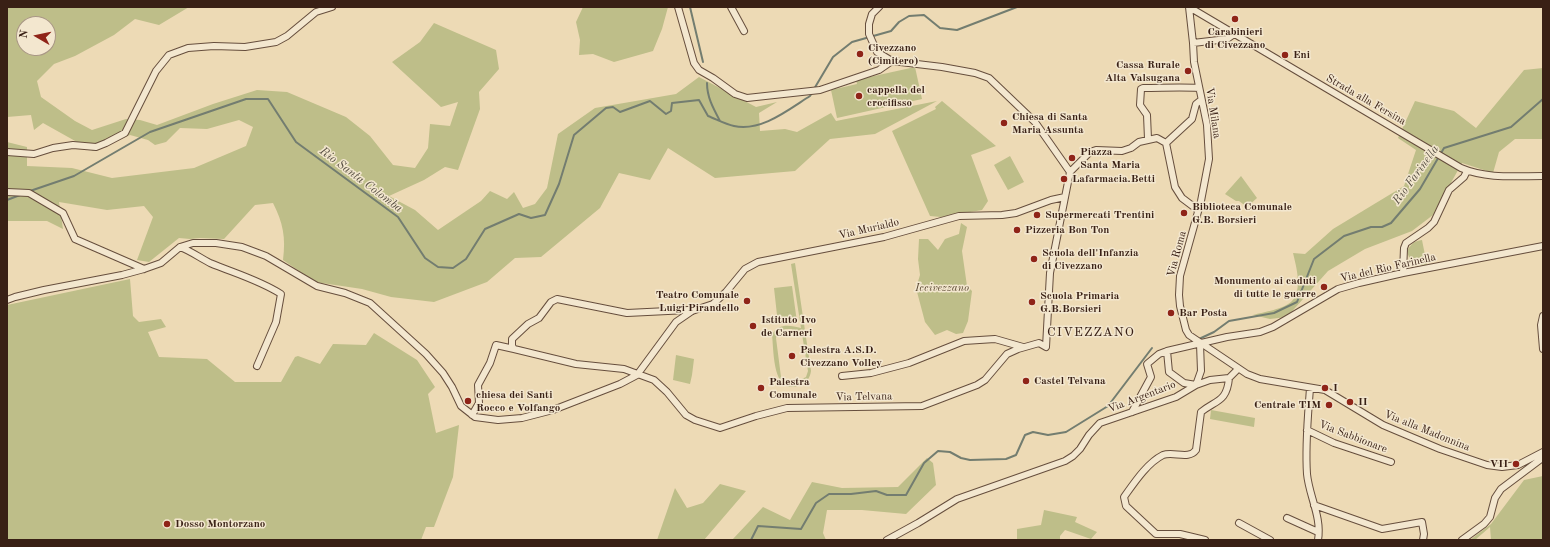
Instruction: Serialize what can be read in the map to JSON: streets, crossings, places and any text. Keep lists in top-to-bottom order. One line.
{"streets":{"street":["Strada alla Fersina","Via Milana","Via Murialdo","Via Roma","Via del Rio Farinella","Via Telvana","Via Argentario","Via alla Madonnina","Via Sabbionare"]},"crossings":[["Strada alla Fersina","Via Milana"],["Via Milana","Via Roma"],["Via Murialdo","Via Telvana"],["Via Roma","Via del Rio Farinella"],["Via Roma","Via alla Madonnina"],["Via del Rio Farinella","Via Argentario"],["Via del Rio Farinella","Via alla Madonnina"],["Via alla Madonnina","Via Sabbionare"]],"districts":["CIVEZZANO"],"water":["Rio Farinella","Rio Santa Colomba"],"parks":["Iccivezzano"],"places":["Carabinieri di Civezzano","Civezzano (Cimitero)","Eni","Cassa Rurale Alta Valsugana","cappella del crocifisso","Chiesa di Santa Maria Assunta","Piazza Santa Maria","Lafarmacia.Betti","Biblioteca Comunale G.B. Borsieri","Supermercati Trentini","Pizzeria Bon Ton","Scuola dell'Infanzia di Civezzano","Monumento ai caduti di tutte le guerre","Teatro Comunale Luigi Pirandello","Scuola Primaria G.B.Borsieri","Bar Posta","Istituto Ivo de Carneri","Palestra A.S.D. Civezzano Volley","Castel Telvana","Palestra Comunale","I","chiesa dei Santi Rocco e Volfango","II","Centrale TIM","VII","Dosso Montorzano"],"north":"left"}
